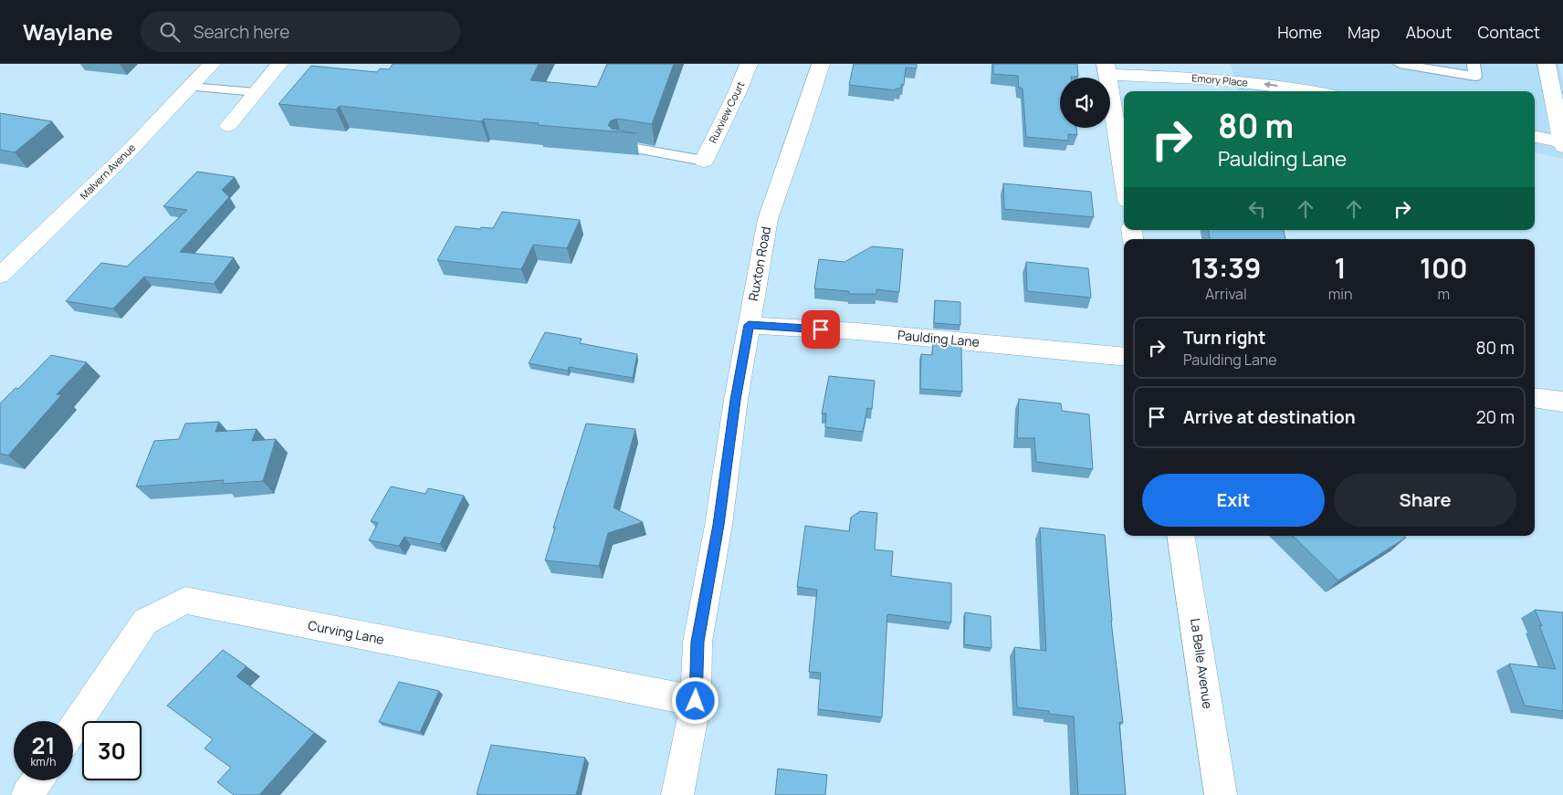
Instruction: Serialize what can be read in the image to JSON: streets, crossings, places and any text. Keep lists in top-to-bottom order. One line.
{"streets":{"street":["Emory Place","Ruxview Court","Malvern Avenue","Ruxton Road","Paulding Lane","Curving Lane","La Belle Avenue"]},"crossings":[["Ruxton Road","Paulding Lane"],["Ruxton Road","Curving Lane"]],"one_way":["Emory Place"],"page":{"header":"Waylane","search":"Search here","nav":["Home","Map","About","Contact"],"turn":["80 m","Paulding Lane"],"eta":["13:39","Arrival","1","min","100","m"],"list":[{"name":"Turn right","note":"Paulding Lane","value":"80 m"},{"name":"Arrive at destination","value":"20 m"}],"buttons":["Exit","Share"],"speed":"21 km/h","limit":"30"}}
